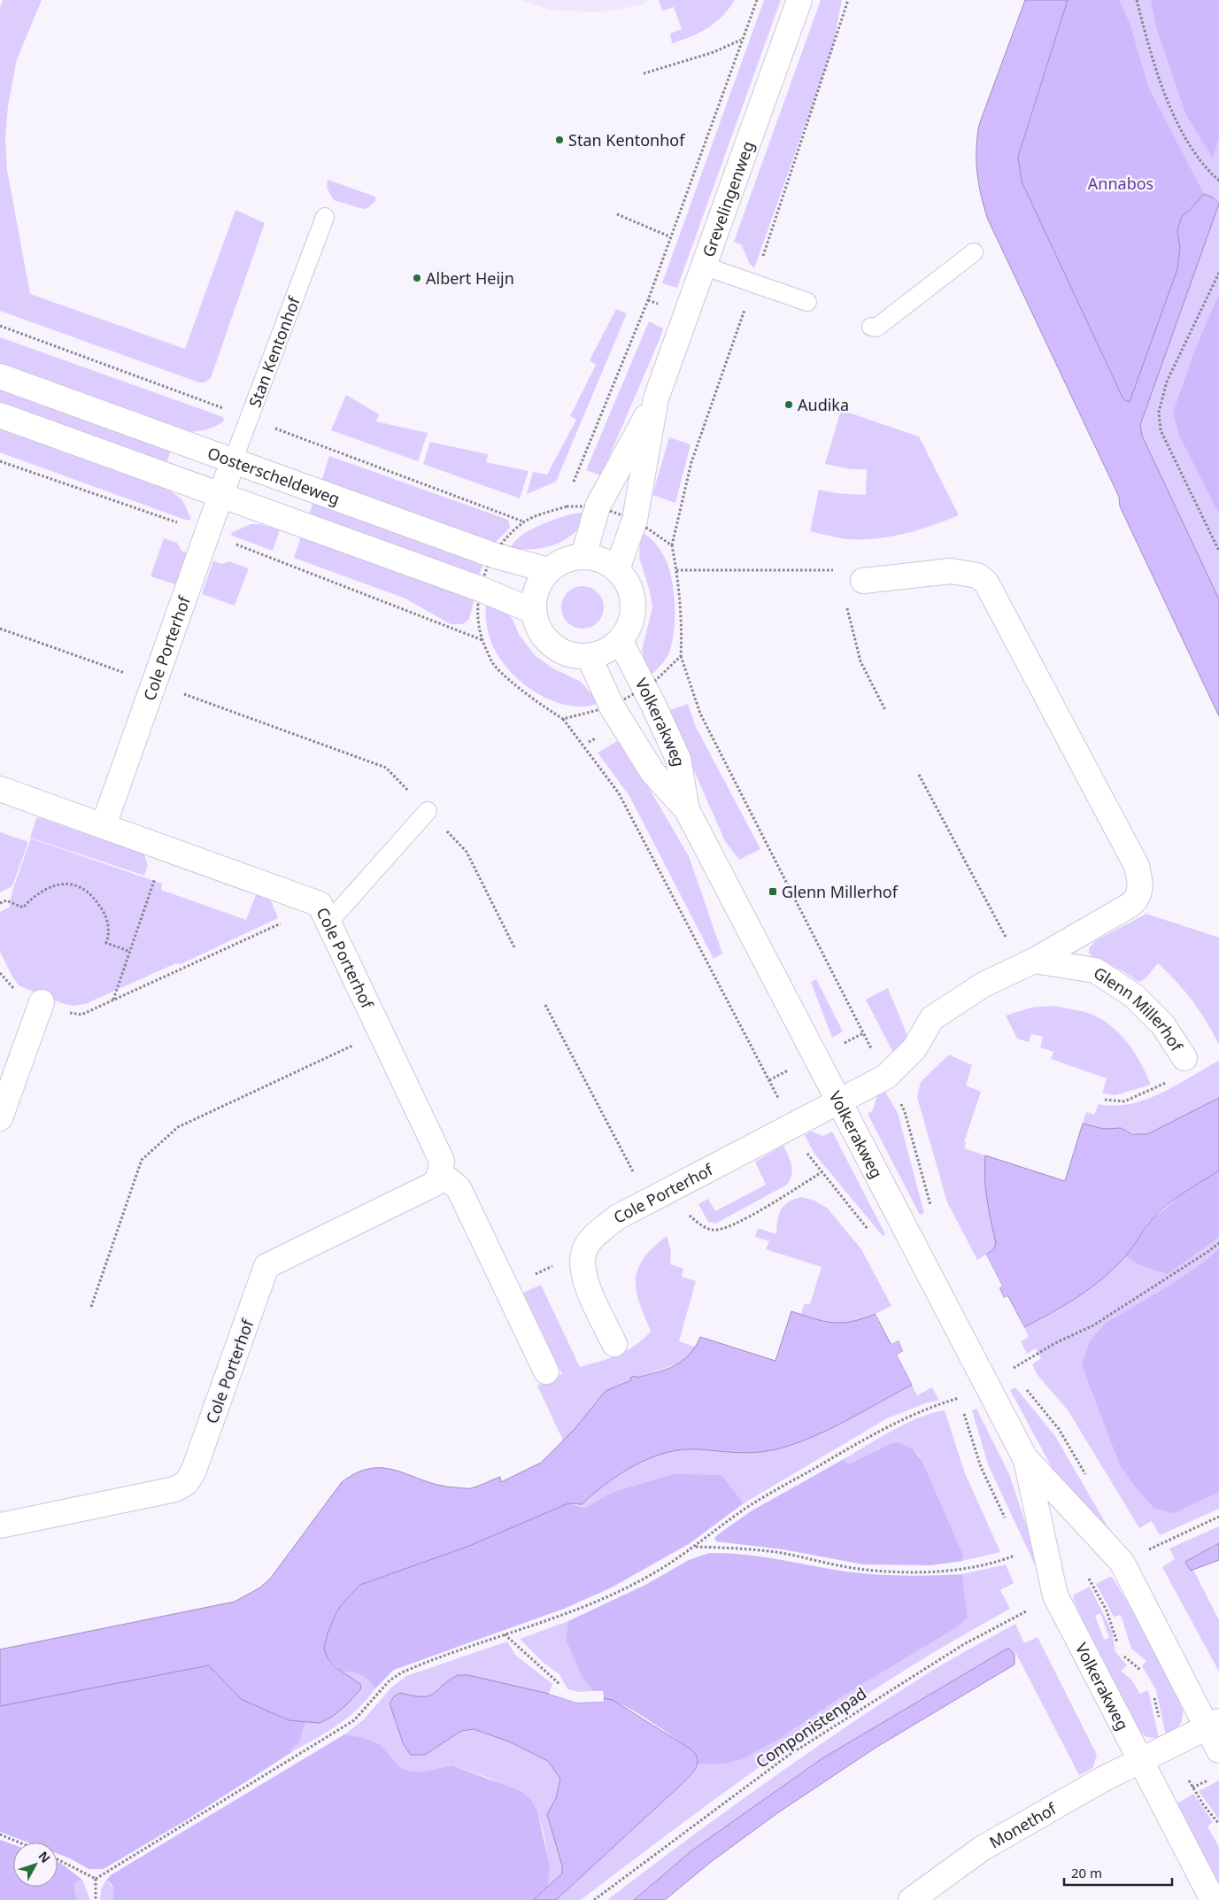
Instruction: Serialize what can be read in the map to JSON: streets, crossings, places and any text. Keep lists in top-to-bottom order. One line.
{"streets":{"street":["Grevelingenweg","Oosterscheldeweg","Cole Porterhof","Volkerakweg","Glenn Millerhof","Monethof"],"lane":["Stan Kentonhof"],"path":["Componistenpad"]},"crossings":[["Grevelingenweg","Oosterscheldeweg"],["Grevelingenweg","Volkerakweg"],["Stan Kentonhof","Oosterscheldeweg"],["Stan Kentonhof","Cole Porterhof"],["Oosterscheldeweg","Cole Porterhof"],["Oosterscheldeweg","Volkerakweg"],["Cole Porterhof","Volkerakweg"],["Volkerakweg","Componistenpad"],["Volkerakweg","Monethof"]],"parks":["Annabos"],"places":{"other":["Stan Kentonhof","Albert Heijn","Audika"],"transit":["Glenn Millerhof"]},"scale_bar":"20 m","north":"top right"}
